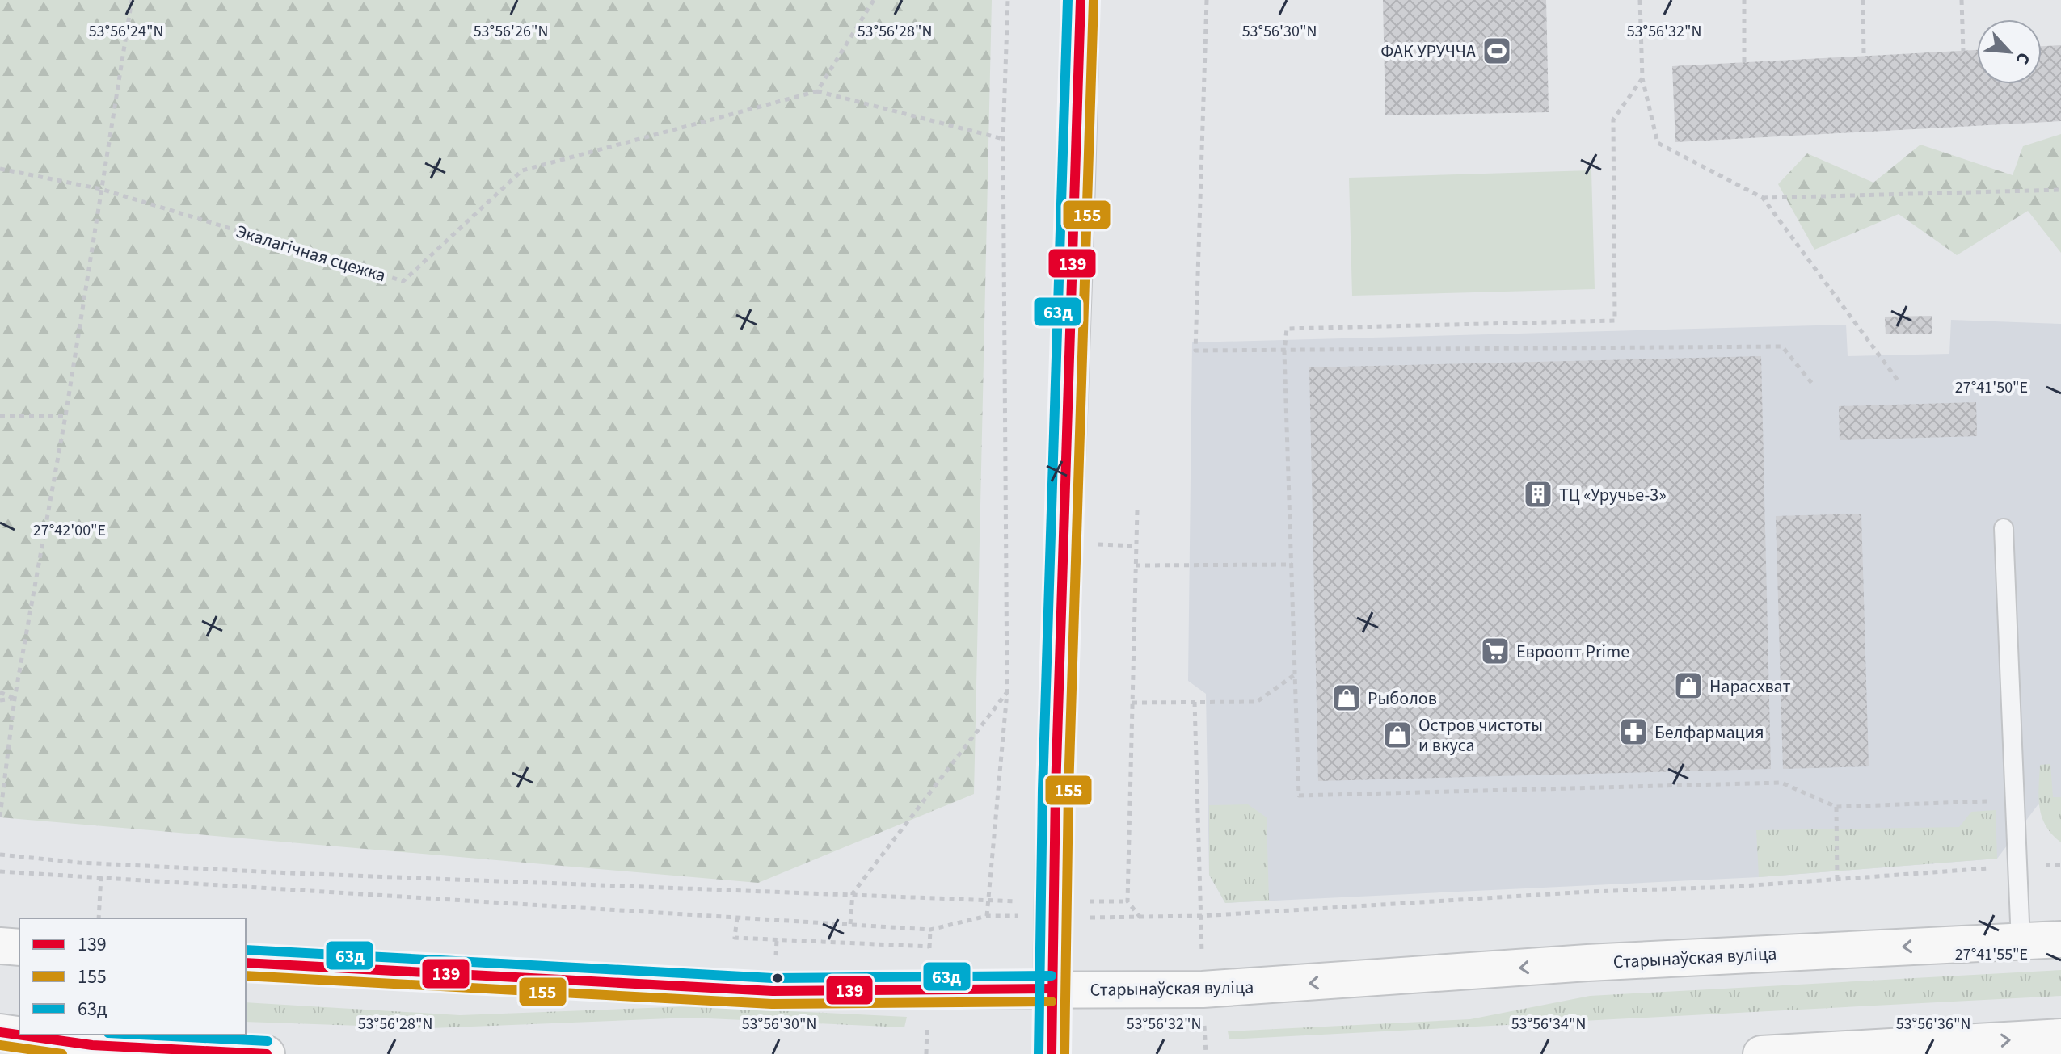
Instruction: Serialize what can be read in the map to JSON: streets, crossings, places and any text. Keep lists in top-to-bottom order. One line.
{"streets":{"main road":["Старынаўская вуліца"],"path":["Экалагічная сцежка"]},"one_way":["Старынаўская вуліца"],"places":{"sports":["ФАК УРУЧЧА"],"building":["ТЦ «Уручье-3»"],"supermarket":["Евроопт Prime"],"shop":["Нарасхват","Рыболов","Остров чистоты и вкуса"],"pharmacy":["Белфармация"]},"lines":["transit line 139","transit line 155","transit line 63д"],"legend":["139","155","63д"],"north":"bottom right","coordinates":["53°56'32\"N","53°56'24\"N","53°56'26\"N","53°56'28\"N","53°56'30\"N","27°41'50\"E","27°42'00\"E","27°41'55\"E","53°56'34\"N","53°56'36\"N"]}
